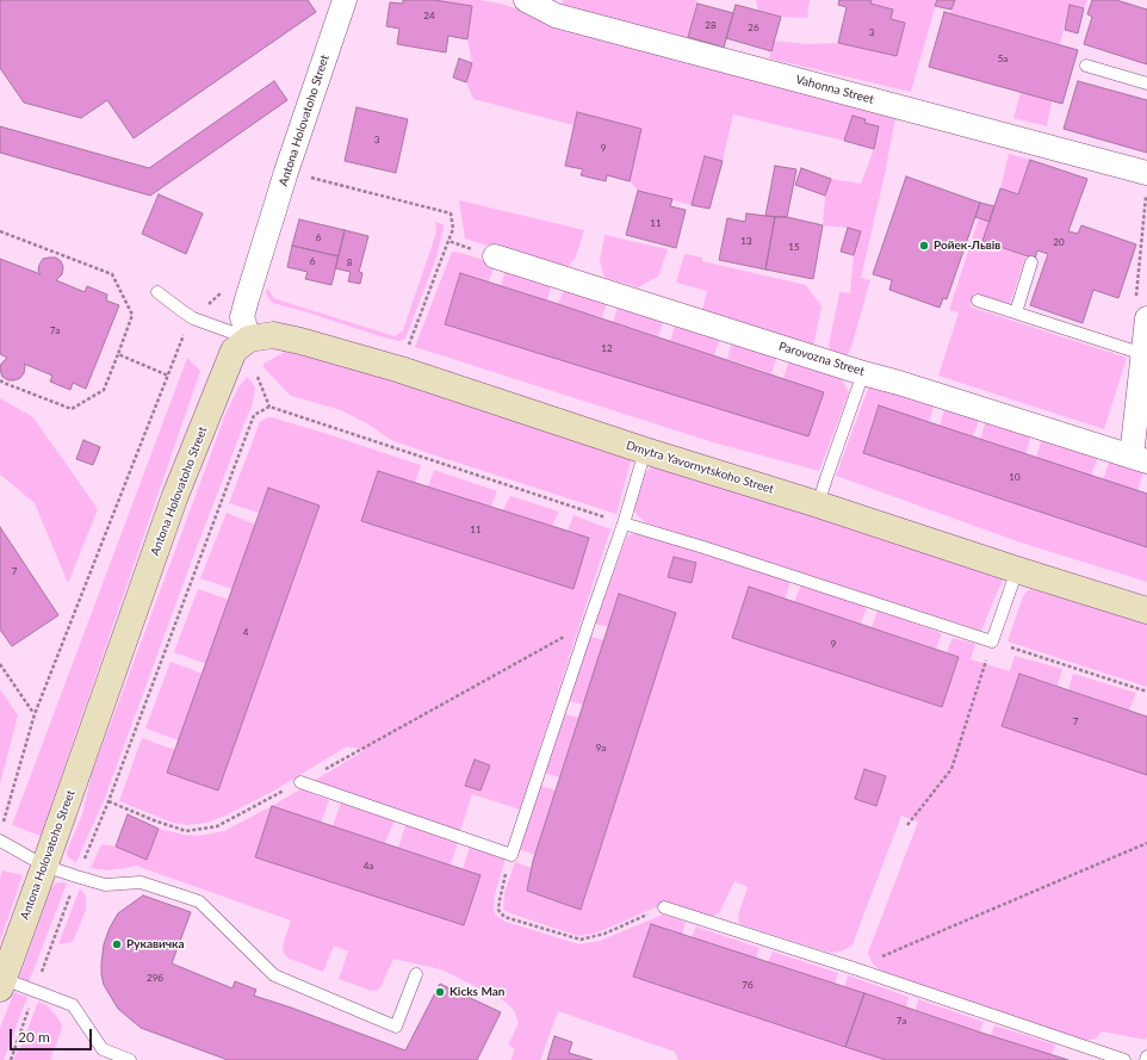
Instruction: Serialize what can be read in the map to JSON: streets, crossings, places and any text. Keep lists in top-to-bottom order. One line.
{"streets":{"street":["Vahonna Street","Antona Holovatoho Street","Parovozna Street","Dmytra Yavornytskoho Street"]},"crossings":[["Antona Holovatoho Street","Dmytra Yavornytskoho Street"]],"places":["Ройек-Львів","Рукавичка","Kicks Man"],"house_numbers":["24","28","26","3","5а","3","9","11","6","13","20","15","6","8","7а","12","10","11","7","4","9","7","9а","4а","29б","7б","7а"],"scale_bar":"20 m"}
